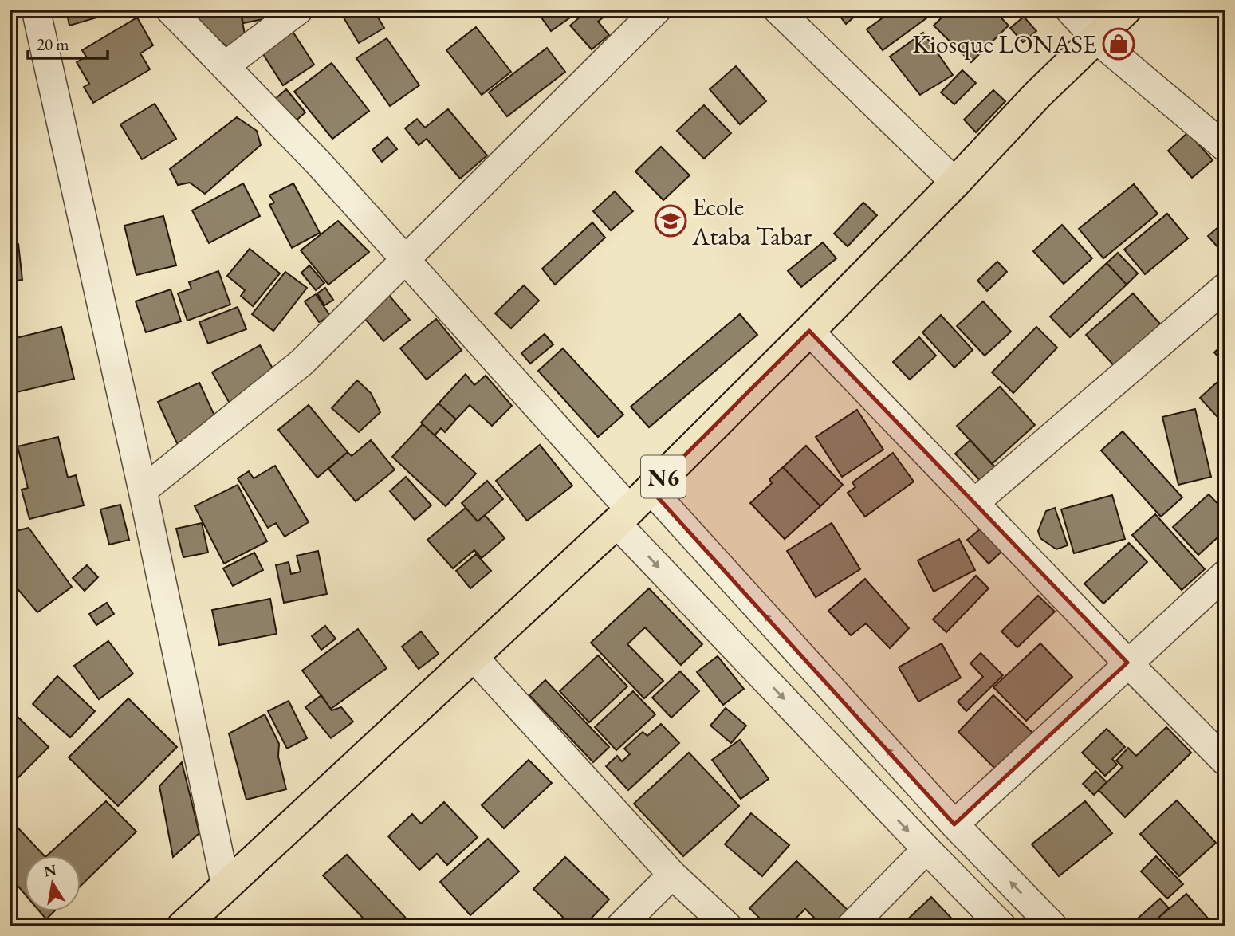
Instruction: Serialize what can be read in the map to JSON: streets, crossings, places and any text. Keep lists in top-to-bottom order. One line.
{"streets":{"main road":["N6"]},"places":{"shop":["Kiosque LONASE"],"school or university":["Ecole Ataba Tabar"]},"scale_bar":"20 m","north":"top"}
